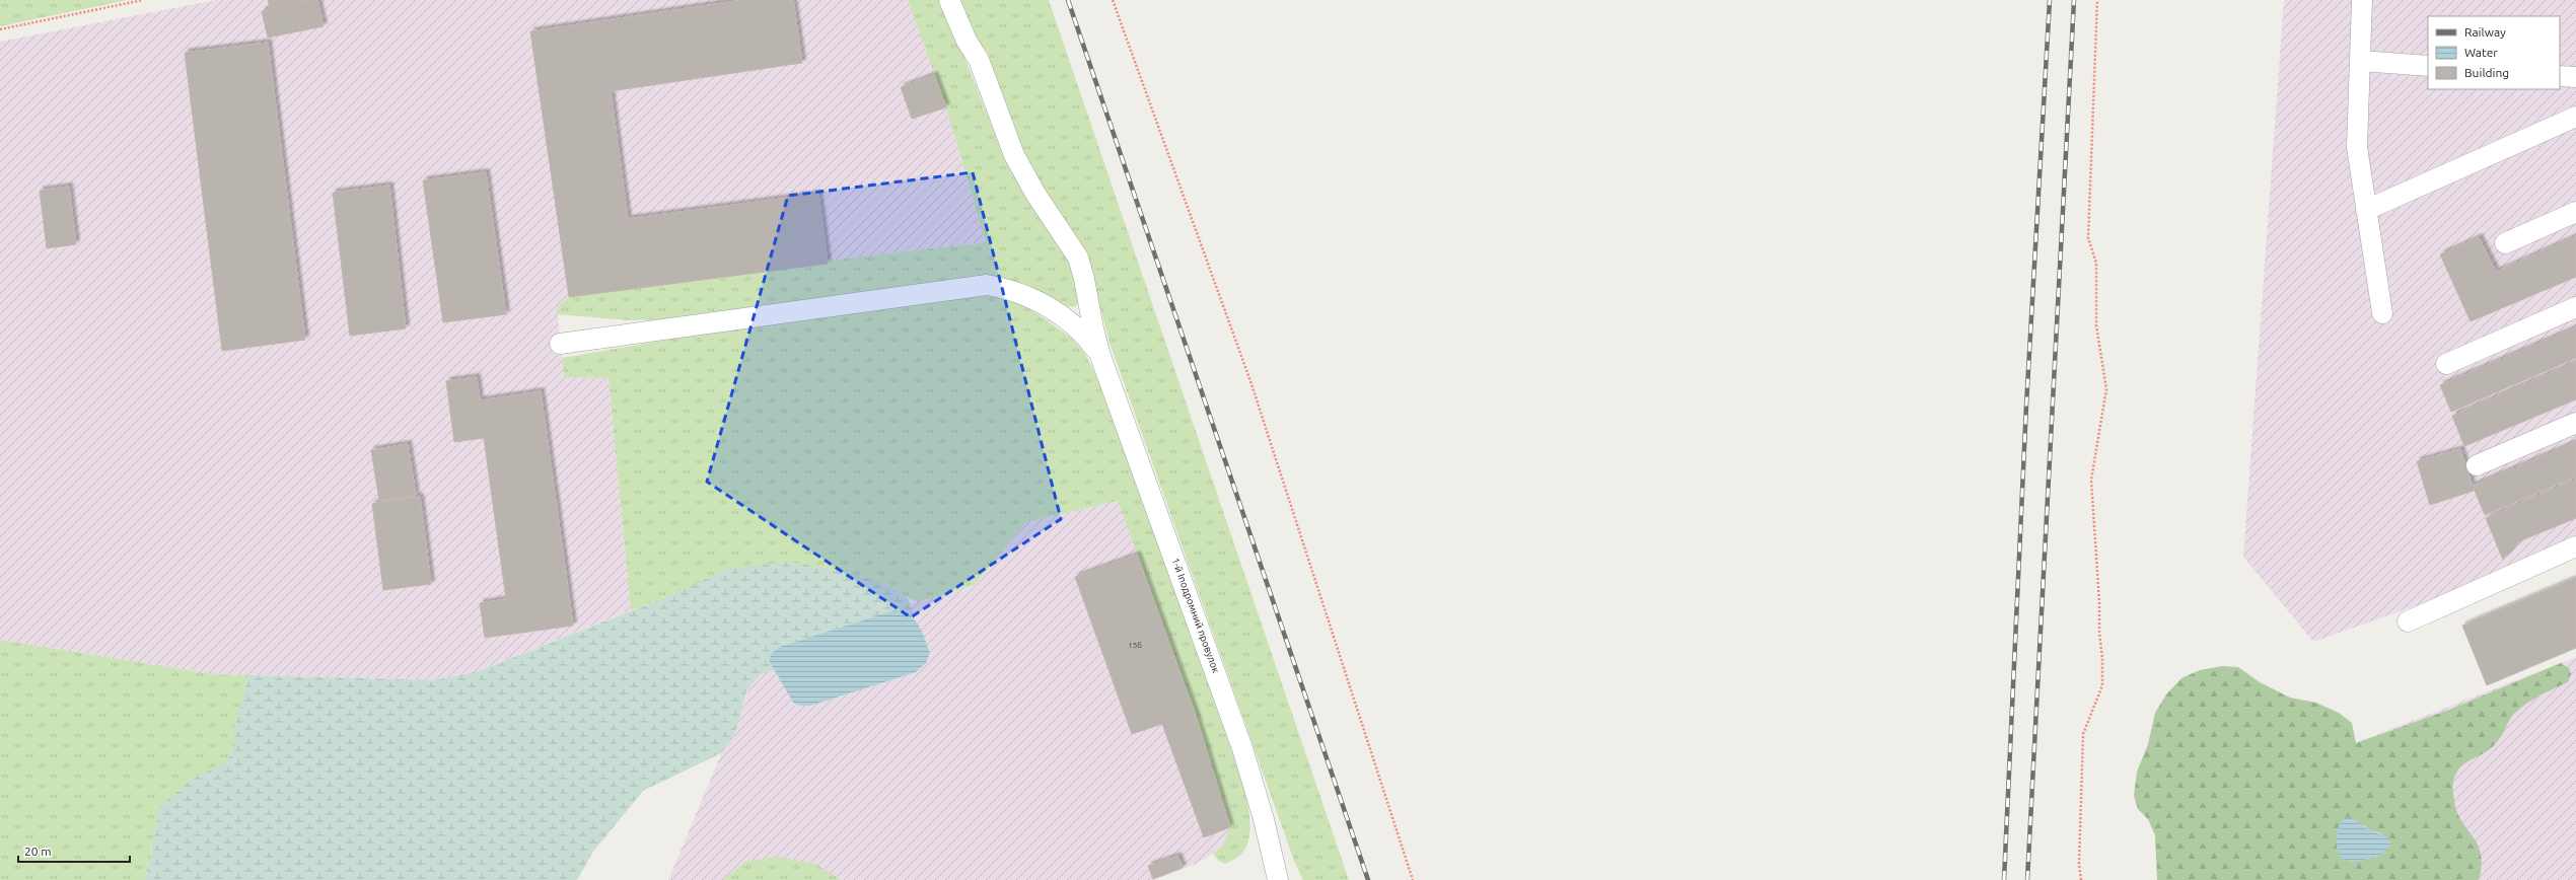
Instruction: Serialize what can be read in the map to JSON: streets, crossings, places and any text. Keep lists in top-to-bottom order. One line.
{"streets":{"lane":["1-й Іподромний провулок"]},"house_numbers":["15б"],"legend":["Railway","Water","Building"],"scale_bar":"20 m"}
